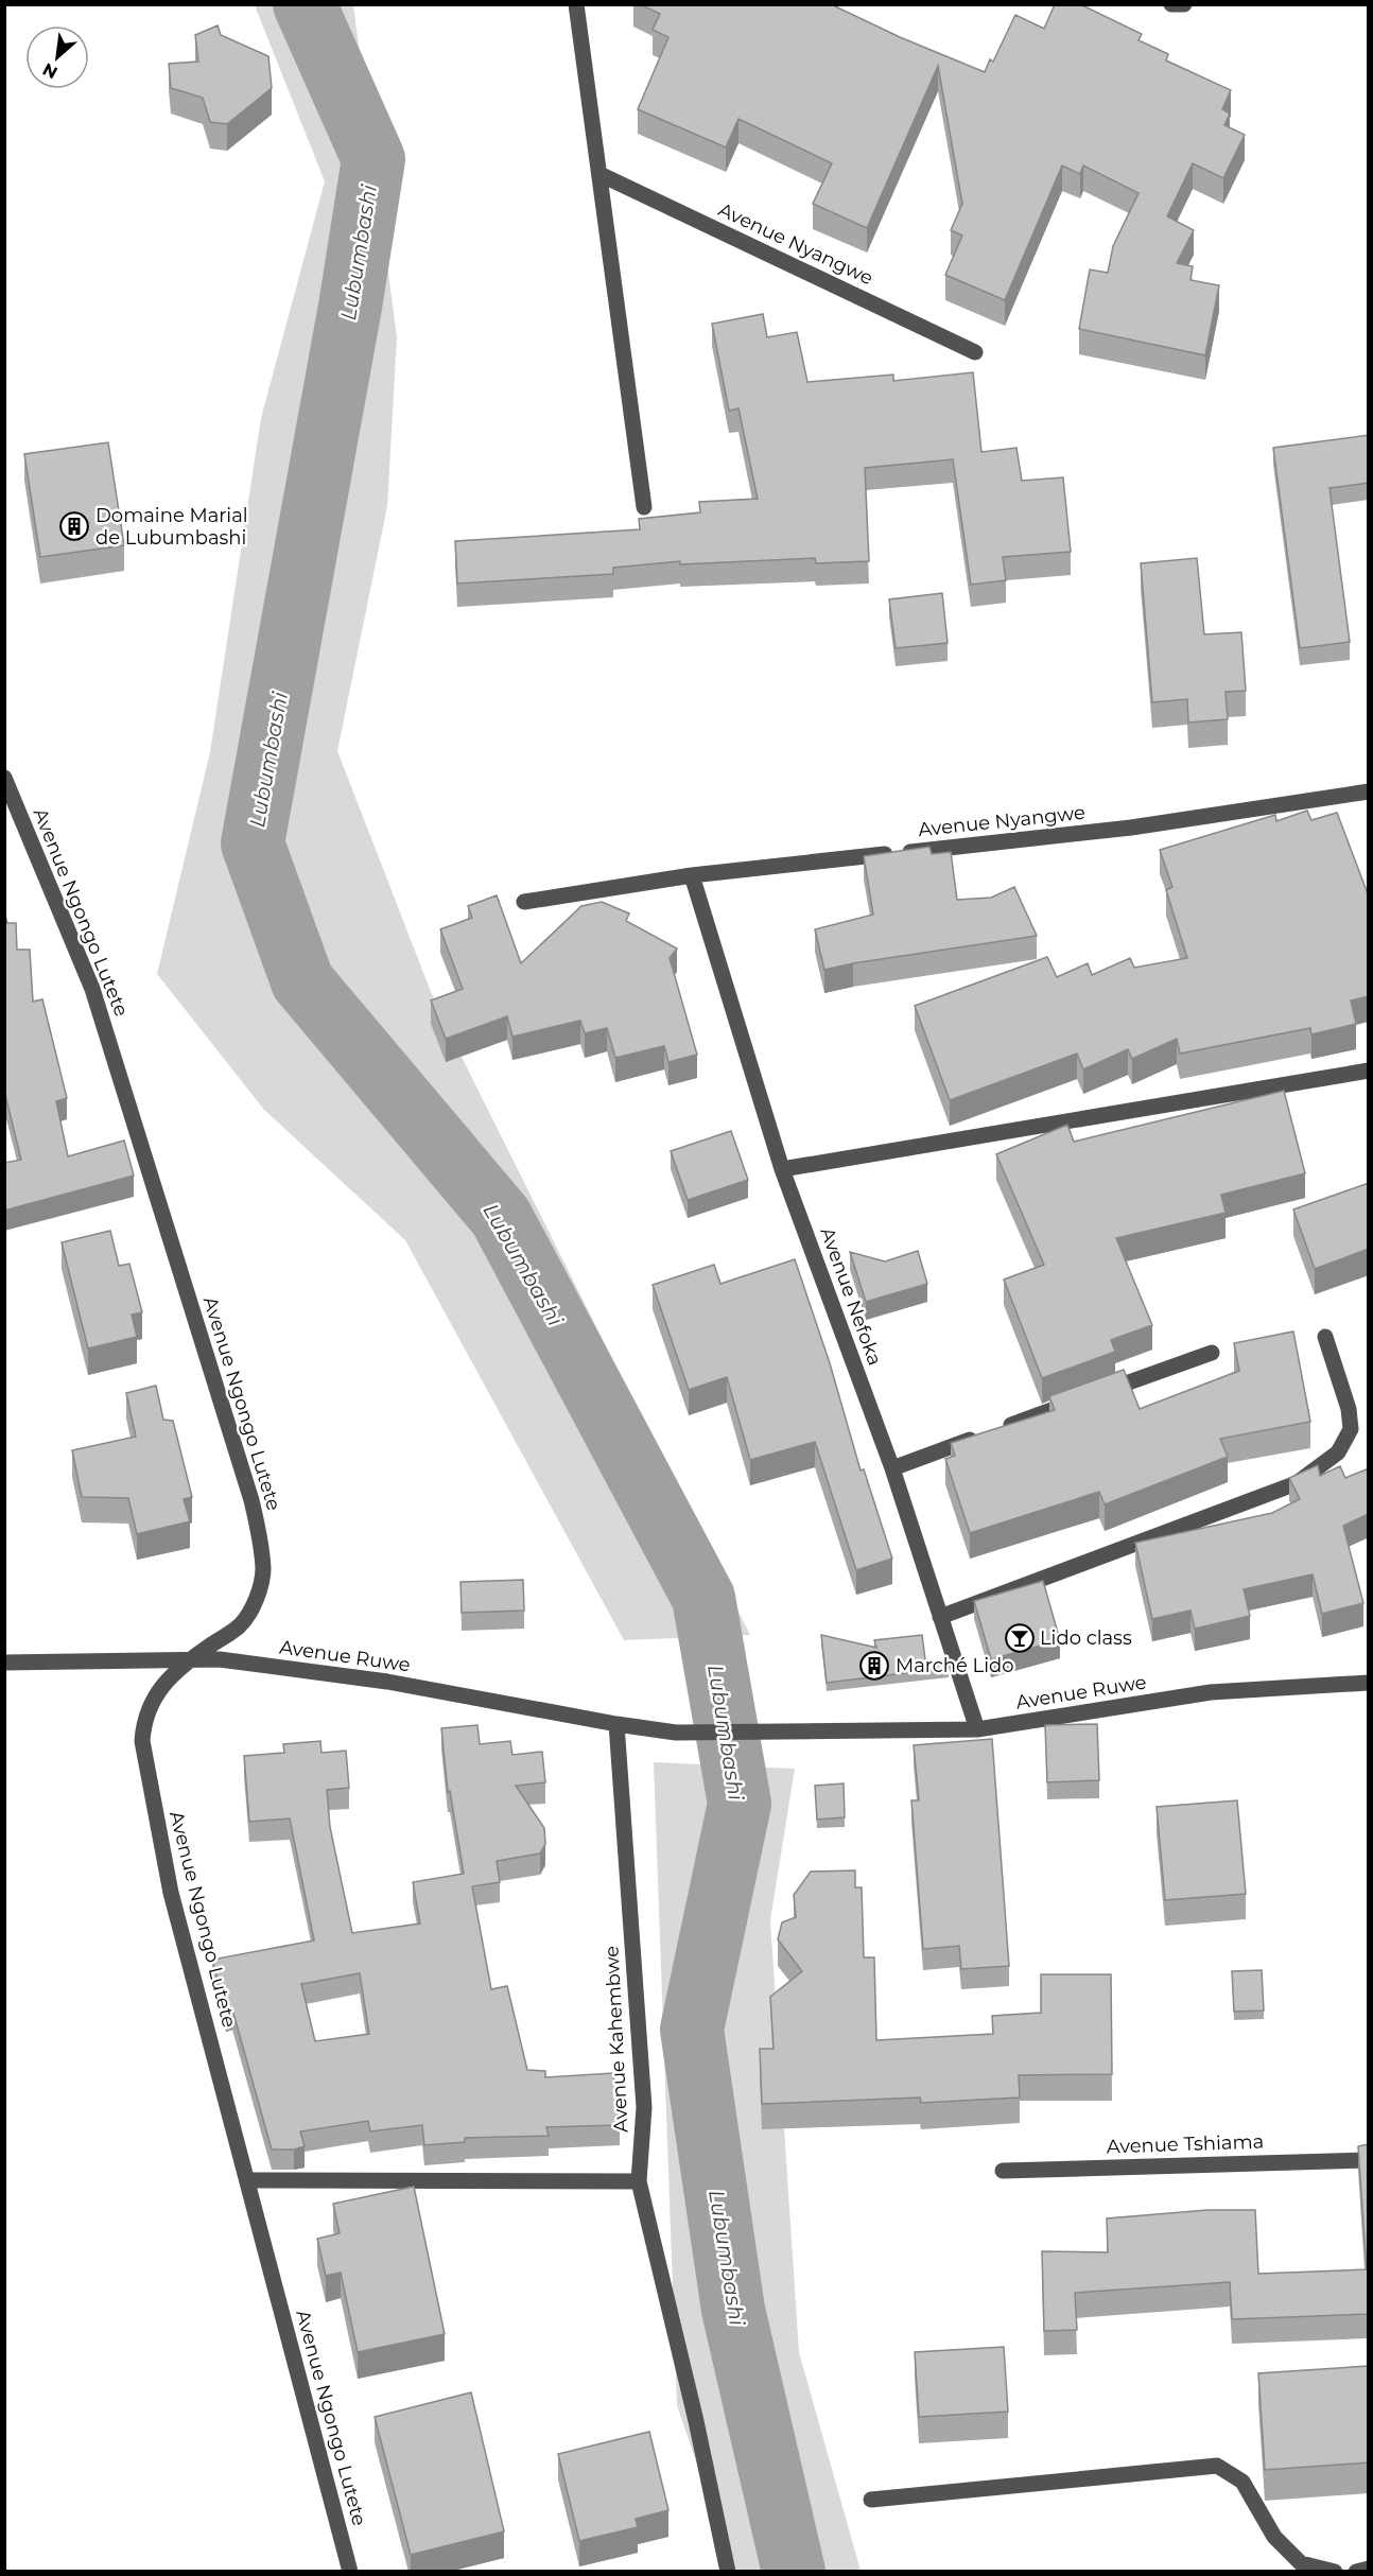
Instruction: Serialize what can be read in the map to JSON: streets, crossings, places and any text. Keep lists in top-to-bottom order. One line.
{"streets":{"street":["Avenue Nyangwe","Avenue Ngongo Lutete","Avenue Nefoka","Avenue Ruwe","Avenue Kahembwe","Avenue Tshiama"]},"crossings":[["Avenue Nyangwe","Avenue Nefoka"],["Avenue Ngongo Lutete","Avenue Ruwe"],["Avenue Nefoka","Avenue Ruwe"],["Avenue Ruwe","Avenue Kahembwe"]],"water":["Lubumbashi"],"places":{"building":["Domaine Marial de Lubumbashi","Marché Lido"],"bar":["Lido class"]},"north":"bottom left"}
